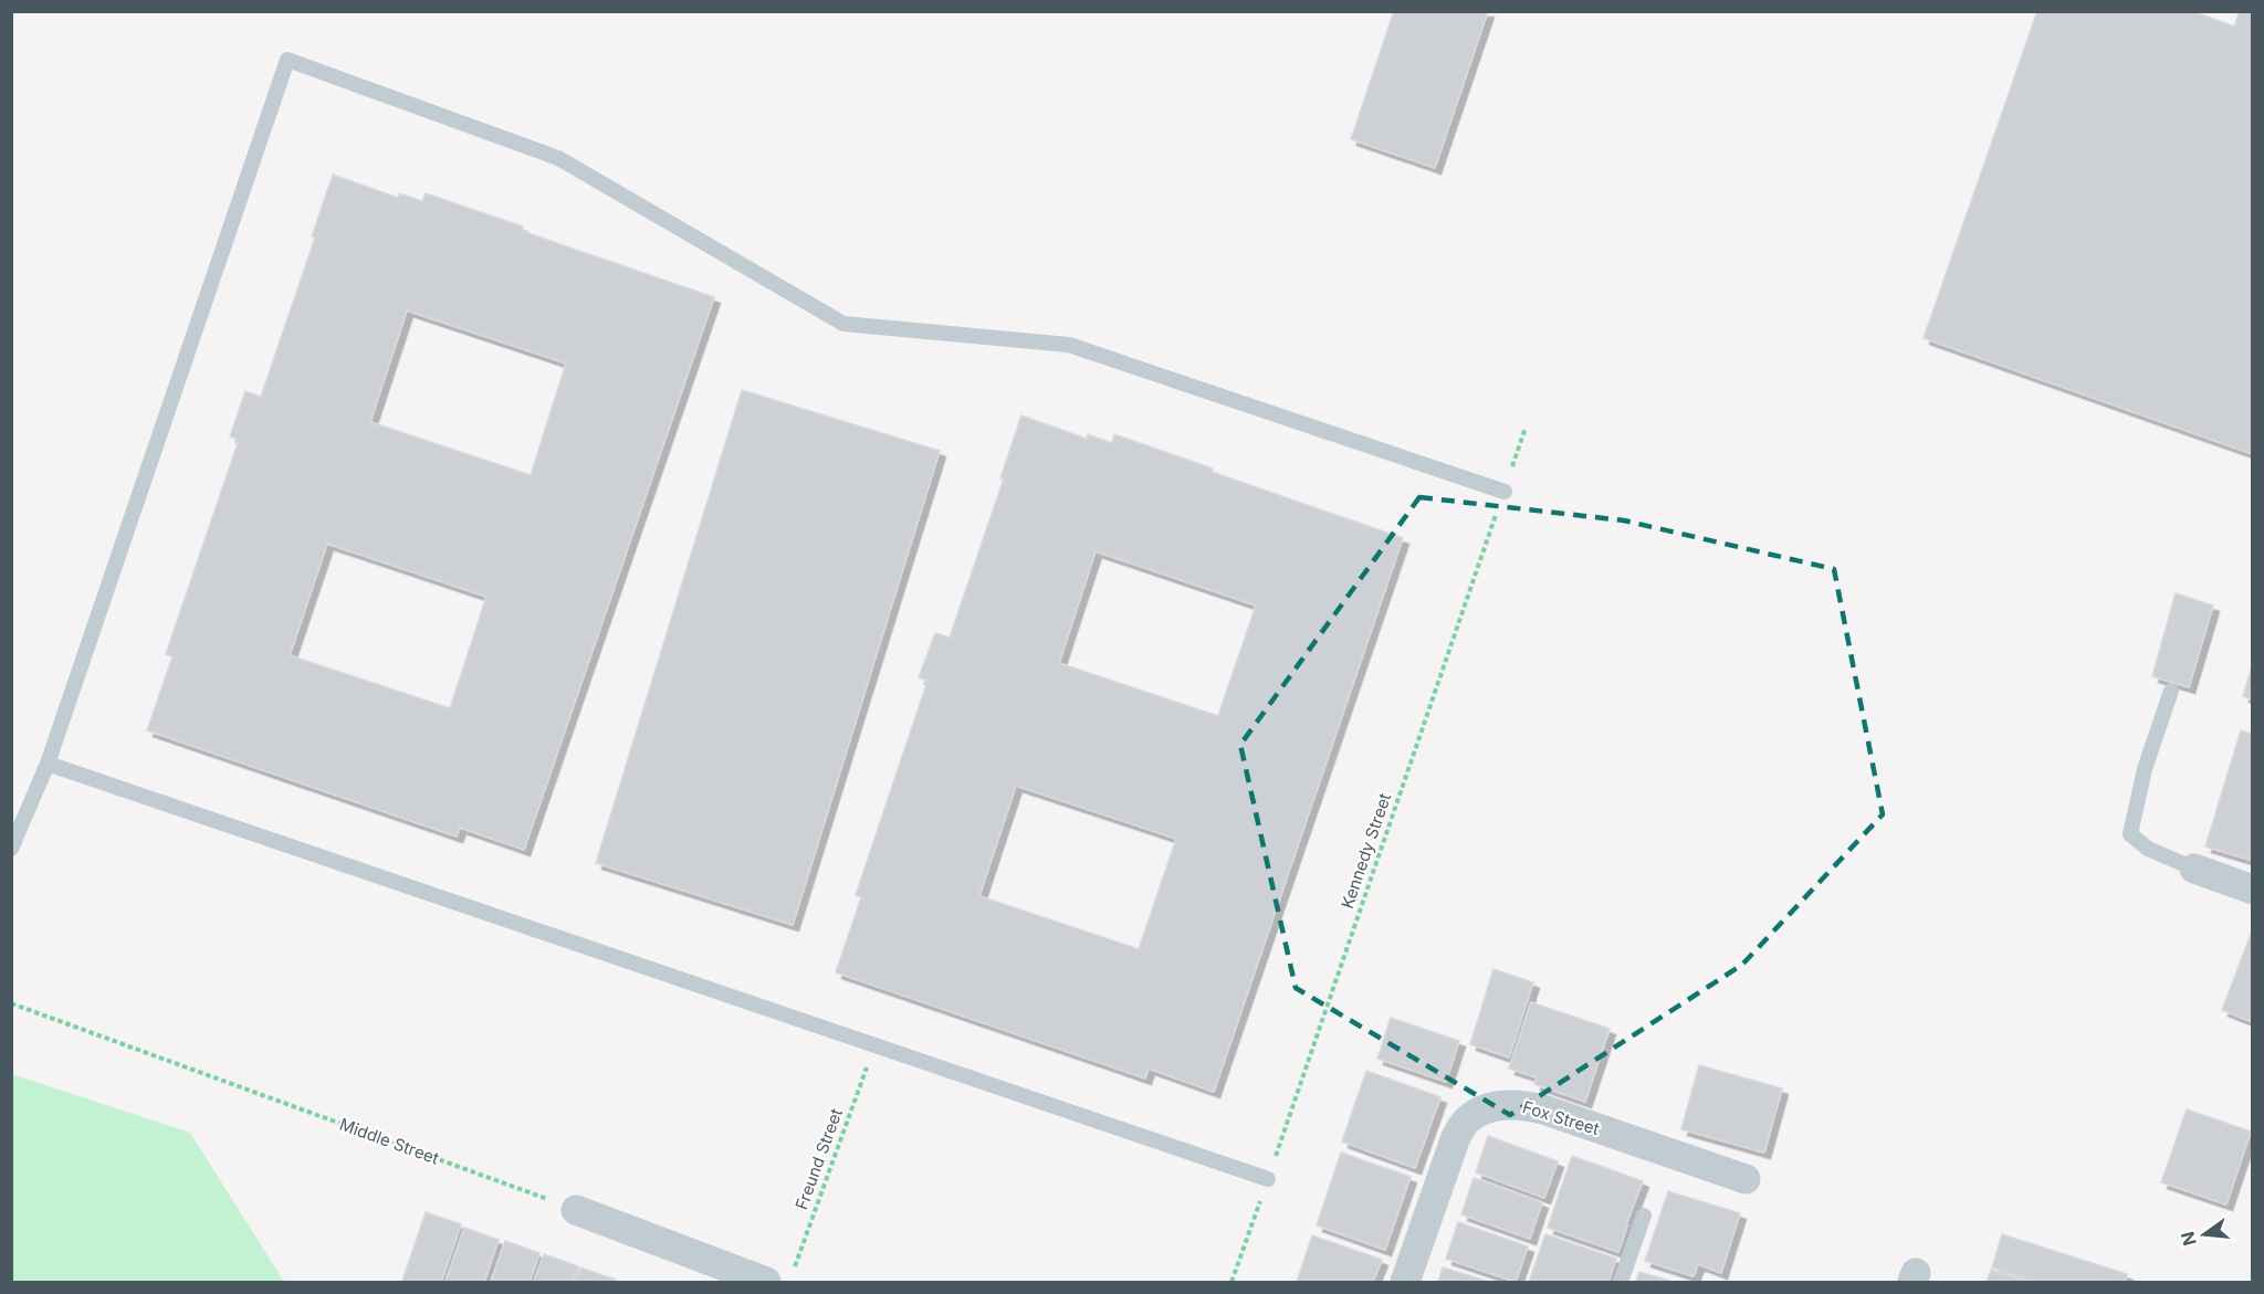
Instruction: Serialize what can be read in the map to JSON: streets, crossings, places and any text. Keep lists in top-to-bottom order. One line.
{"streets":{"street":["Fox Street"],"path":["Kennedy Street","Middle Street","Freund Street"]},"north":"left"}
